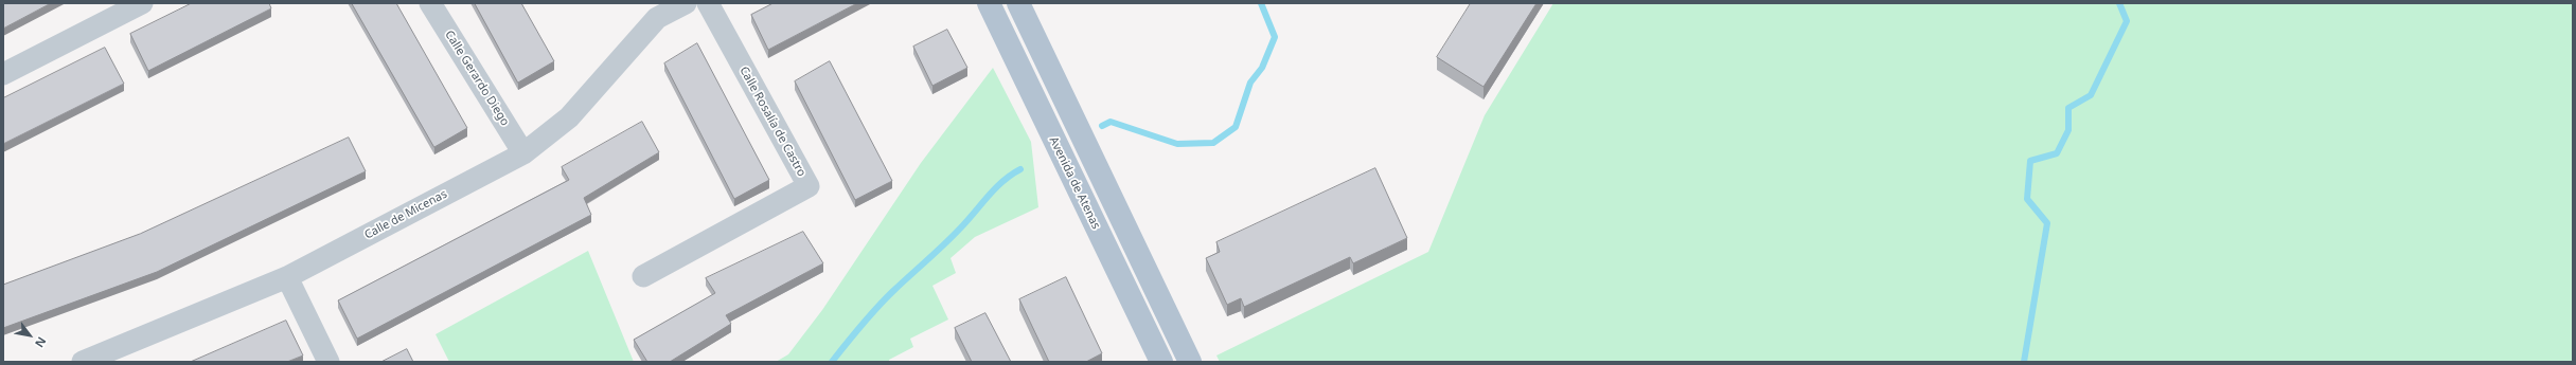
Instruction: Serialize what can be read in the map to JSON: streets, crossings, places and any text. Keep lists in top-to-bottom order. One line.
{"streets":{"main road":["Avenida de Atenas"],"street":["Calle Gerardo Diego","Calle Rosalía de Castro","Calle de Micenas"]},"crossings":[["Calle Gerardo Diego","Calle de Micenas"]],"north":"bottom right"}
